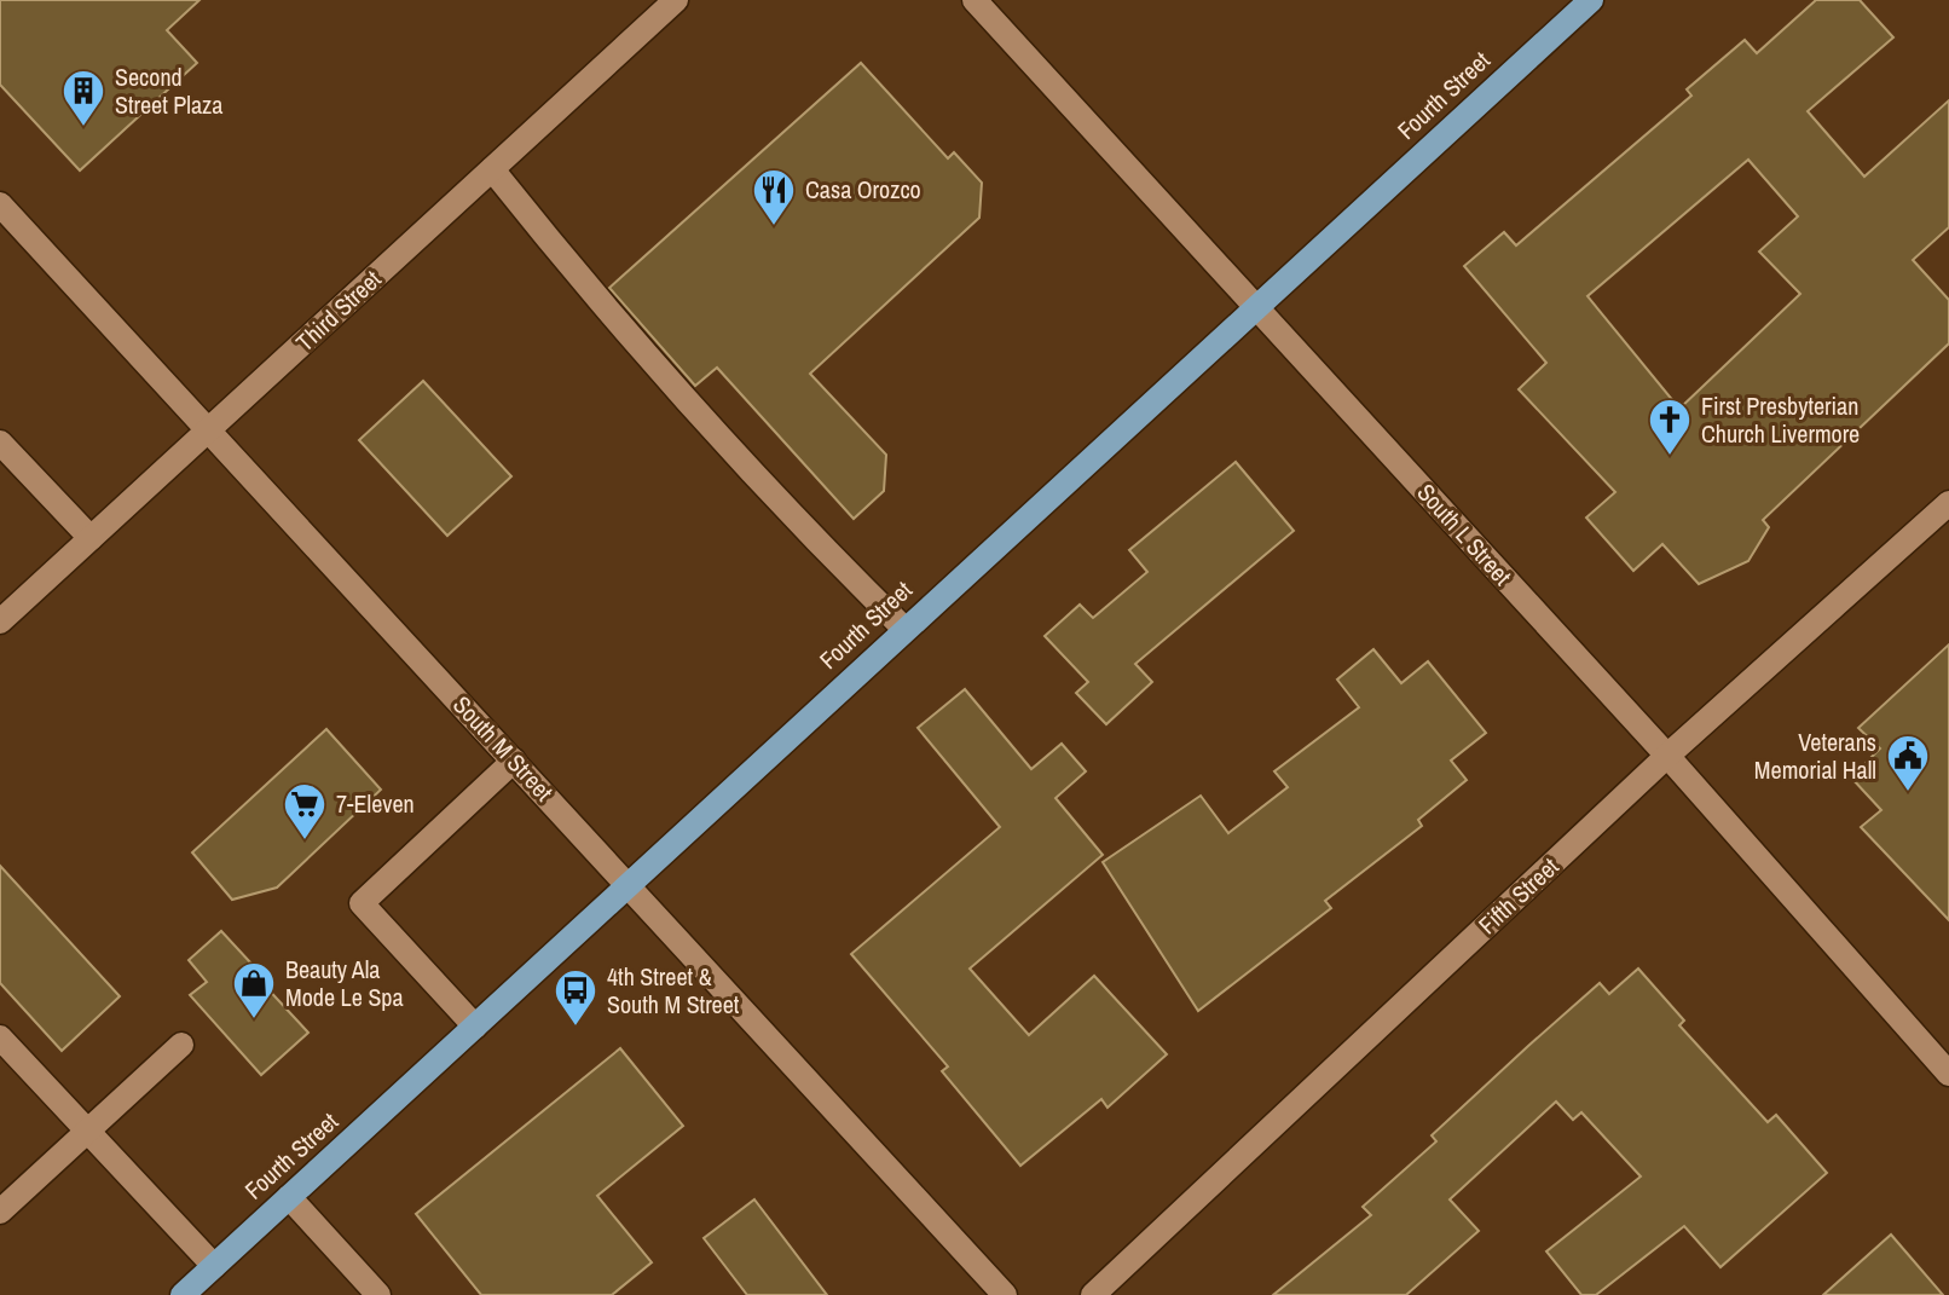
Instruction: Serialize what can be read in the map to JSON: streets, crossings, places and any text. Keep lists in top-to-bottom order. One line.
{"streets":{"main road":["Fourth Street"],"street":["Third Street","South L Street","South M Street","Fifth Street"]},"crossings":[["Fourth Street","South L Street"],["Fourth Street","South M Street"],["Third Street","South M Street"],["South L Street","Fifth Street"]],"places":{"building":["Second Street Plaza"],"restaurant":["Casa Orozco"],"church":["First Presbyterian Church Livermore"],"public building":["Veterans Memorial Hall"],"supermarket":["7-Eleven"],"shop":["Beauty Ala Mode Le Spa"],"bus stop":["4th Street & South M Street"]}}
